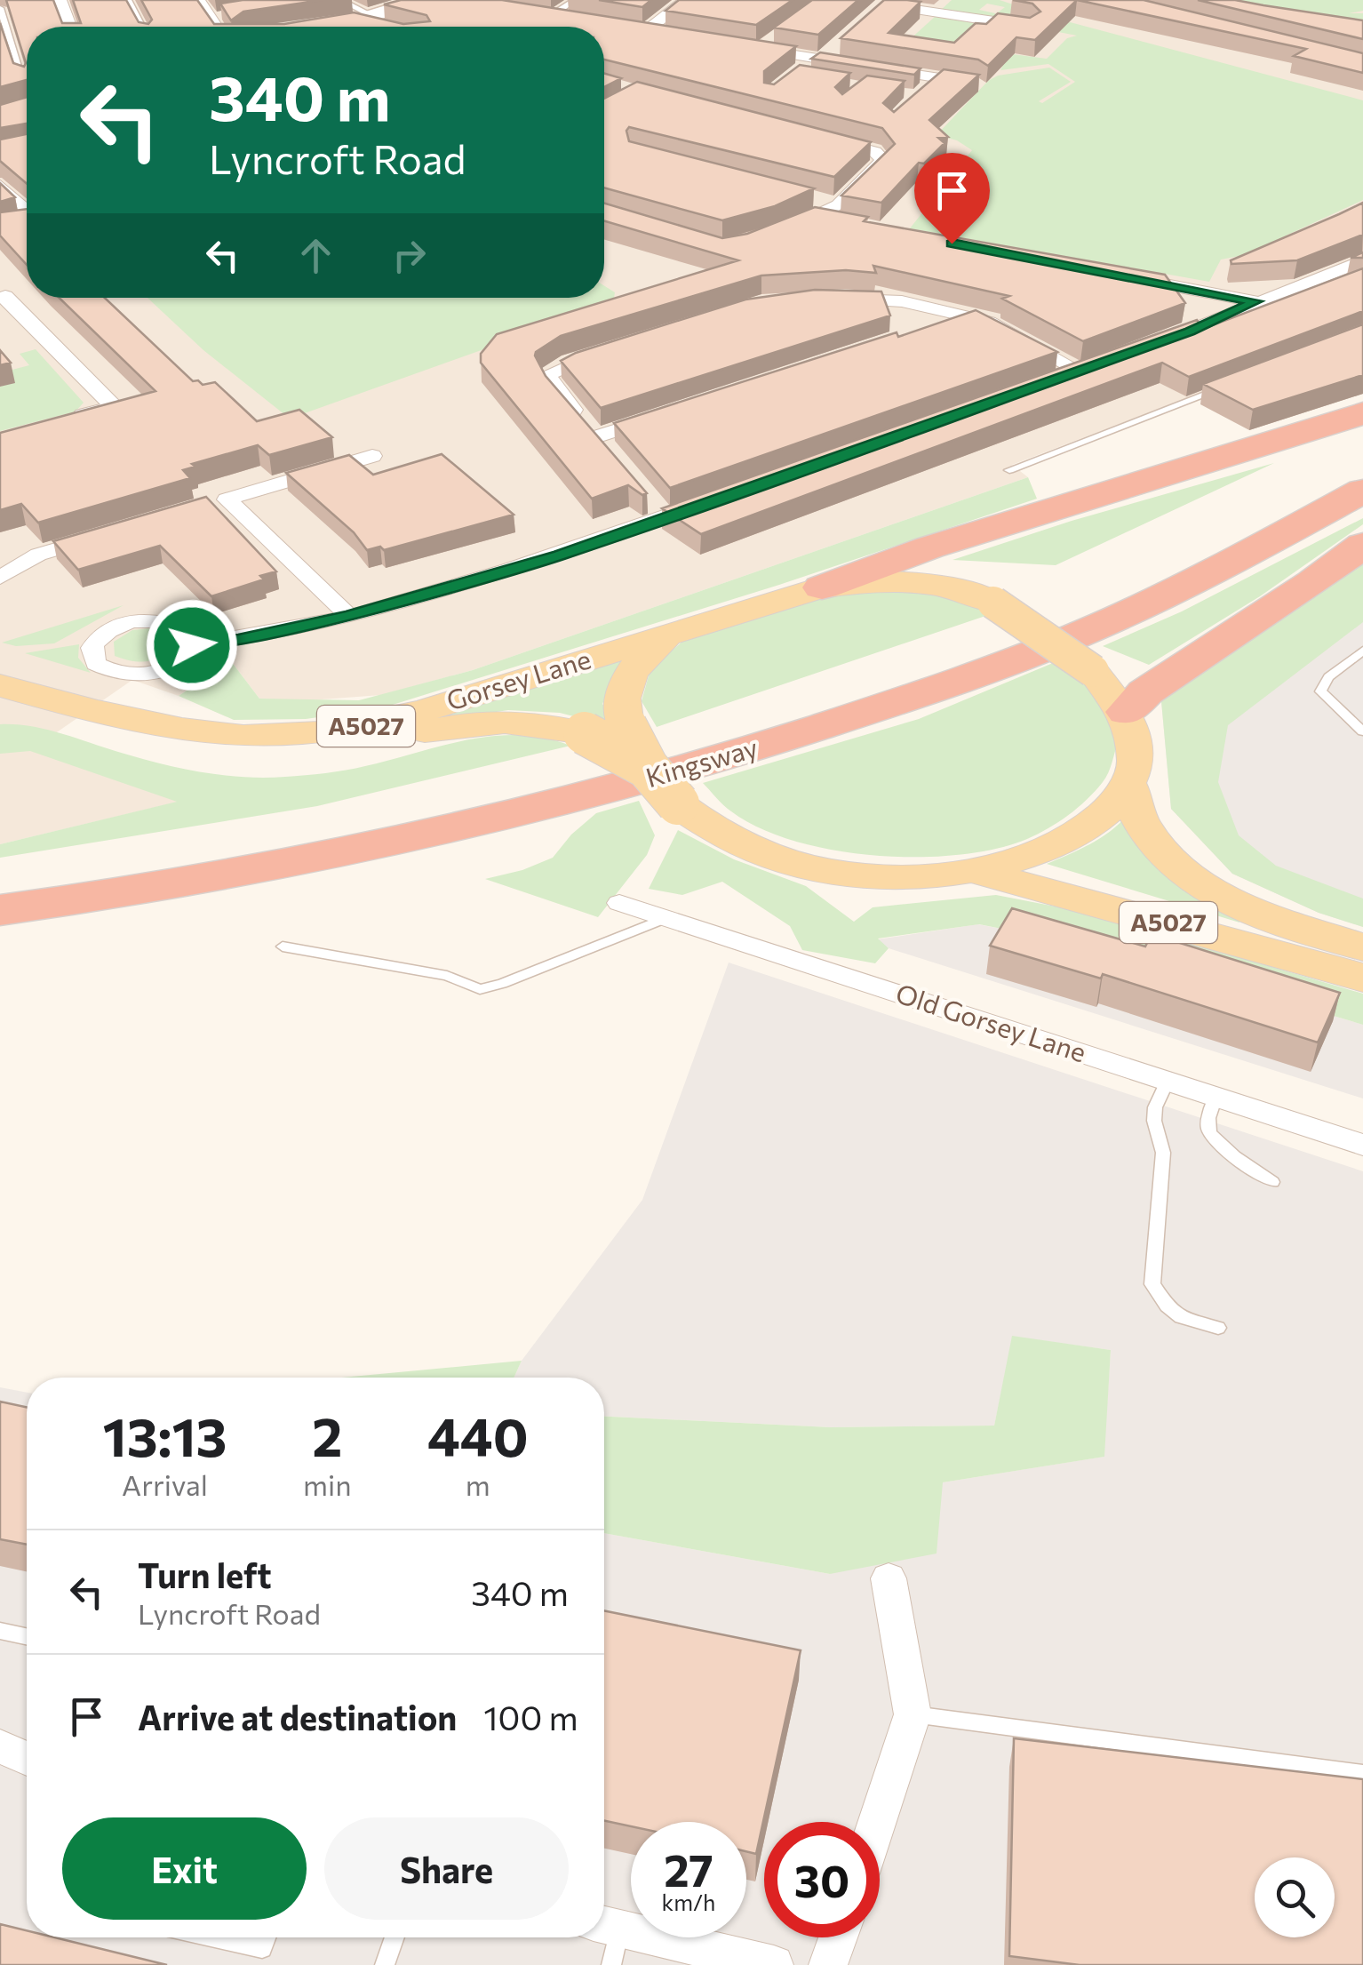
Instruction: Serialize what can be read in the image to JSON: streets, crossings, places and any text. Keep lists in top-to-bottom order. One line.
{"streets":{"highway":["Kingsway"],"main road":["Gorsey Lane","A5027"],"street":["Old Gorsey Lane"]},"page":{"turn":["340 m","Lyncroft Road"],"eta":["13:13","Arrival","2","min","440","m"],"list":[{"name":"Turn left","note":"Lyncroft Road","value":"340 m"},{"name":"Arrive at destination","value":"100 m"}],"buttons":["Exit","Share"],"speed":"27 km/h","limit":"30"}}
